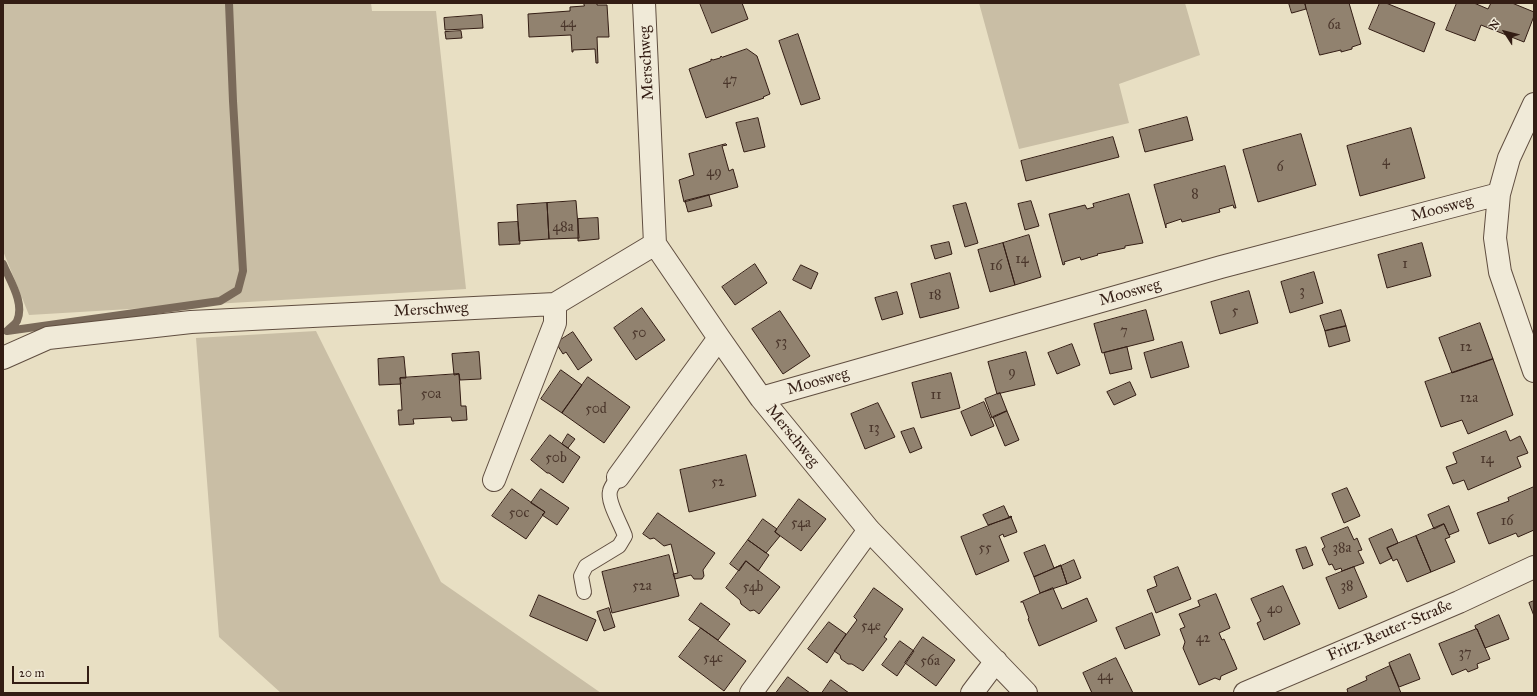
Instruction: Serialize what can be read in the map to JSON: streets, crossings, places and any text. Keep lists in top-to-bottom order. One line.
{"streets":{"street":["Merschweg","Moosweg","Fritz-Reuter-Straße"]},"crossings":[["Merschweg","Moosweg"]],"house_numbers":["44","6a","47","4","6","49","8","48a","14","1","16","3","18","5","7","50","53","12","9","50a","11","12a","50d","13","50b","14","52","50c","16","54a","55","38a","52a","38","54b","40","54e","42","37","54c","56a","44"],"scale_bar":"20 m","north":"top left"}
